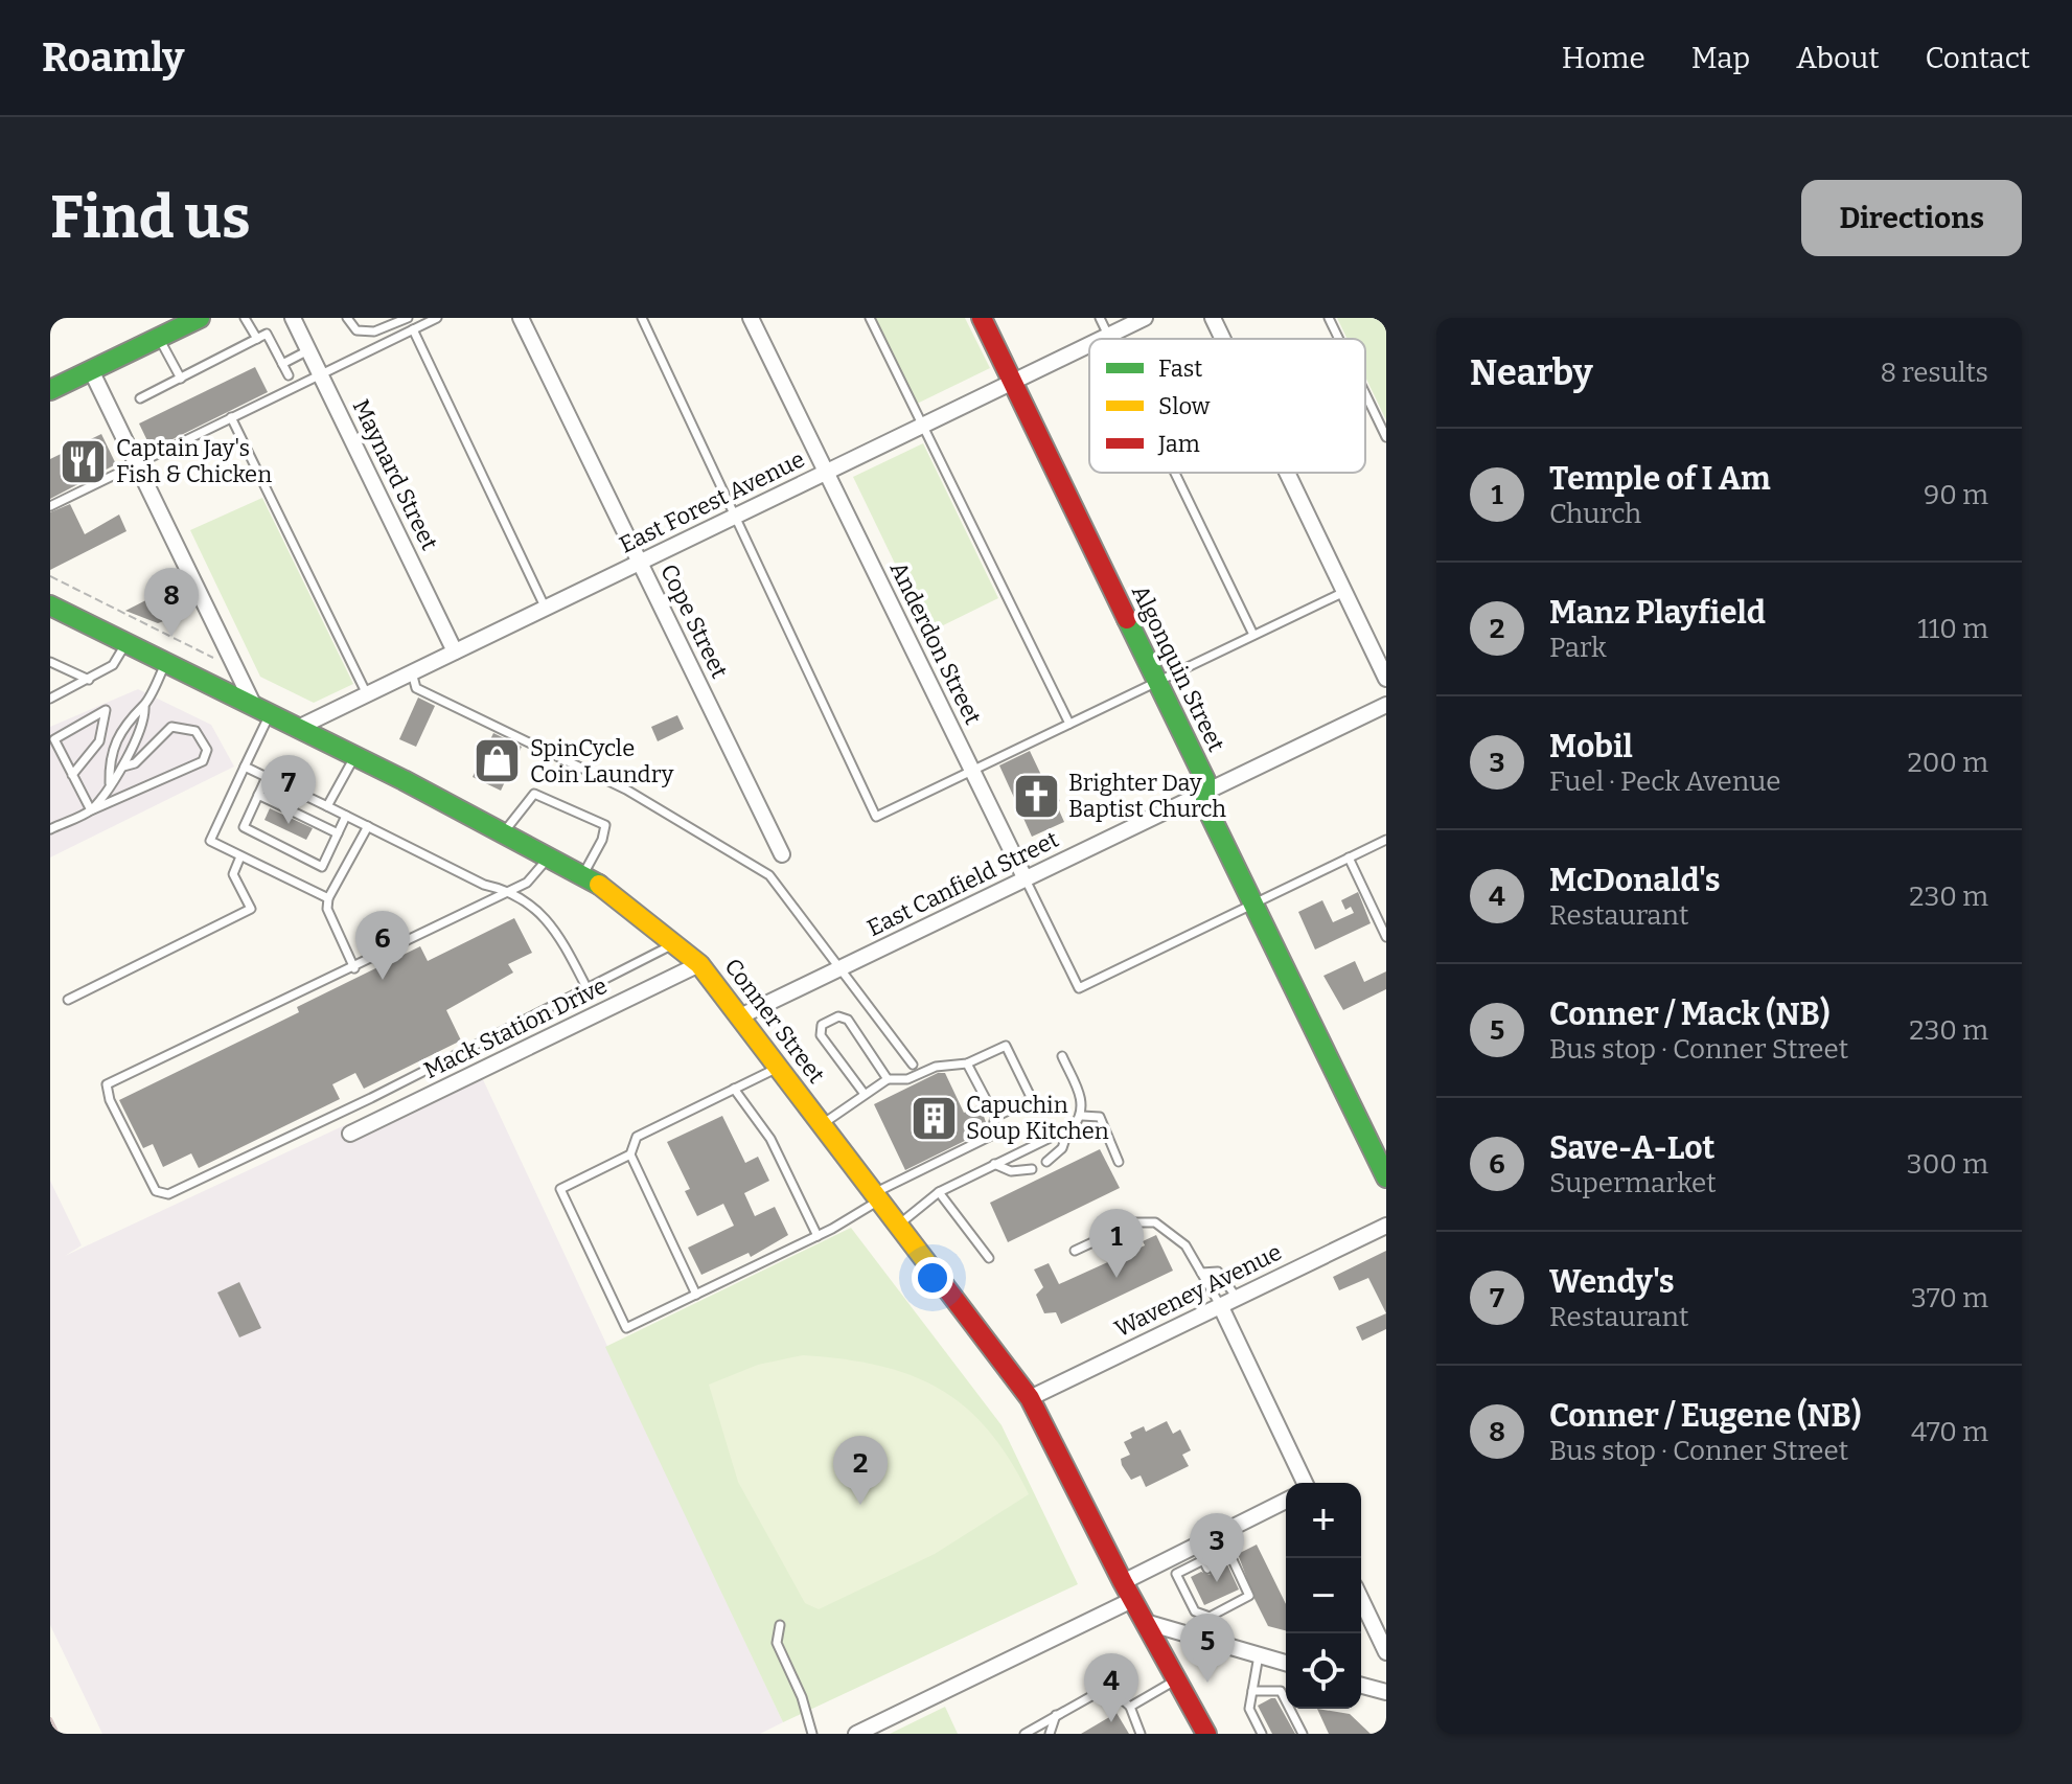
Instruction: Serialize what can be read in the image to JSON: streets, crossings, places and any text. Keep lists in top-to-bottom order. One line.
{"streets":{"main road":["Algonquin Street","Conner Street"],"street":["Maynard Street","East Forest Avenue","Cope Street","Anderdon Street","East Canfield Street","Mack Station Drive","Waveney Avenue"]},"crossings":[["Maynard Street","East Forest Avenue"],["East Forest Avenue","Cope Street"],["East Forest Avenue","Anderdon Street"],["East Forest Avenue","Algonquin Street"],["East Forest Avenue","Conner Street"],["Anderdon Street","Algonquin Street"],["Anderdon Street","East Canfield Street"],["Algonquin Street","East Canfield Street"],["East Canfield Street","Conner Street"],["Conner Street","Mack Station Drive"],["Conner Street","Waveney Avenue"]],"places":{"restaurant":["Captain Jay's Fish & Chicken"],"shop":["SpinCycle Coin Laundry"],"church":["Brighter Day Baptist Church"],"building":["Capuchin Soup Kitchen"]},"legend":["Fast","Slow","Jam"],"page":{"header":"Roamly","nav":["Home","Map","About","Contact"],"buttons":"Directions","title":"Find us","heading":["Nearby","8 results"],"list":[{"mark":"1","name":"Temple of I Am","note":"Church","value":"90 m"},{"mark":"2","name":"Manz Playfield","note":"Park","value":"110 m"},{"mark":"3","name":"Mobil","note":"Fuel · Peck Avenue","value":"200 m"},{"mark":"4","name":"McDonald's","note":"Restaurant","value":"230 m"},{"mark":"5","name":"Conner / Mack (NB)","note":"Bus stop · Conner Street","value":"230 m"},{"mark":"6","name":"Save-A-Lot","note":"Supermarket","value":"300 m"},{"mark":"7","name":"Wendy's","note":"Restaurant","value":"370 m"},{"mark":"8","name":"Conner / Eugene (NB)","note":"Bus stop · Conner Street","value":"470 m"}],"pins":["8","7","6","1","2","3","5","4"],"map_buttons":["+","−"]}}
